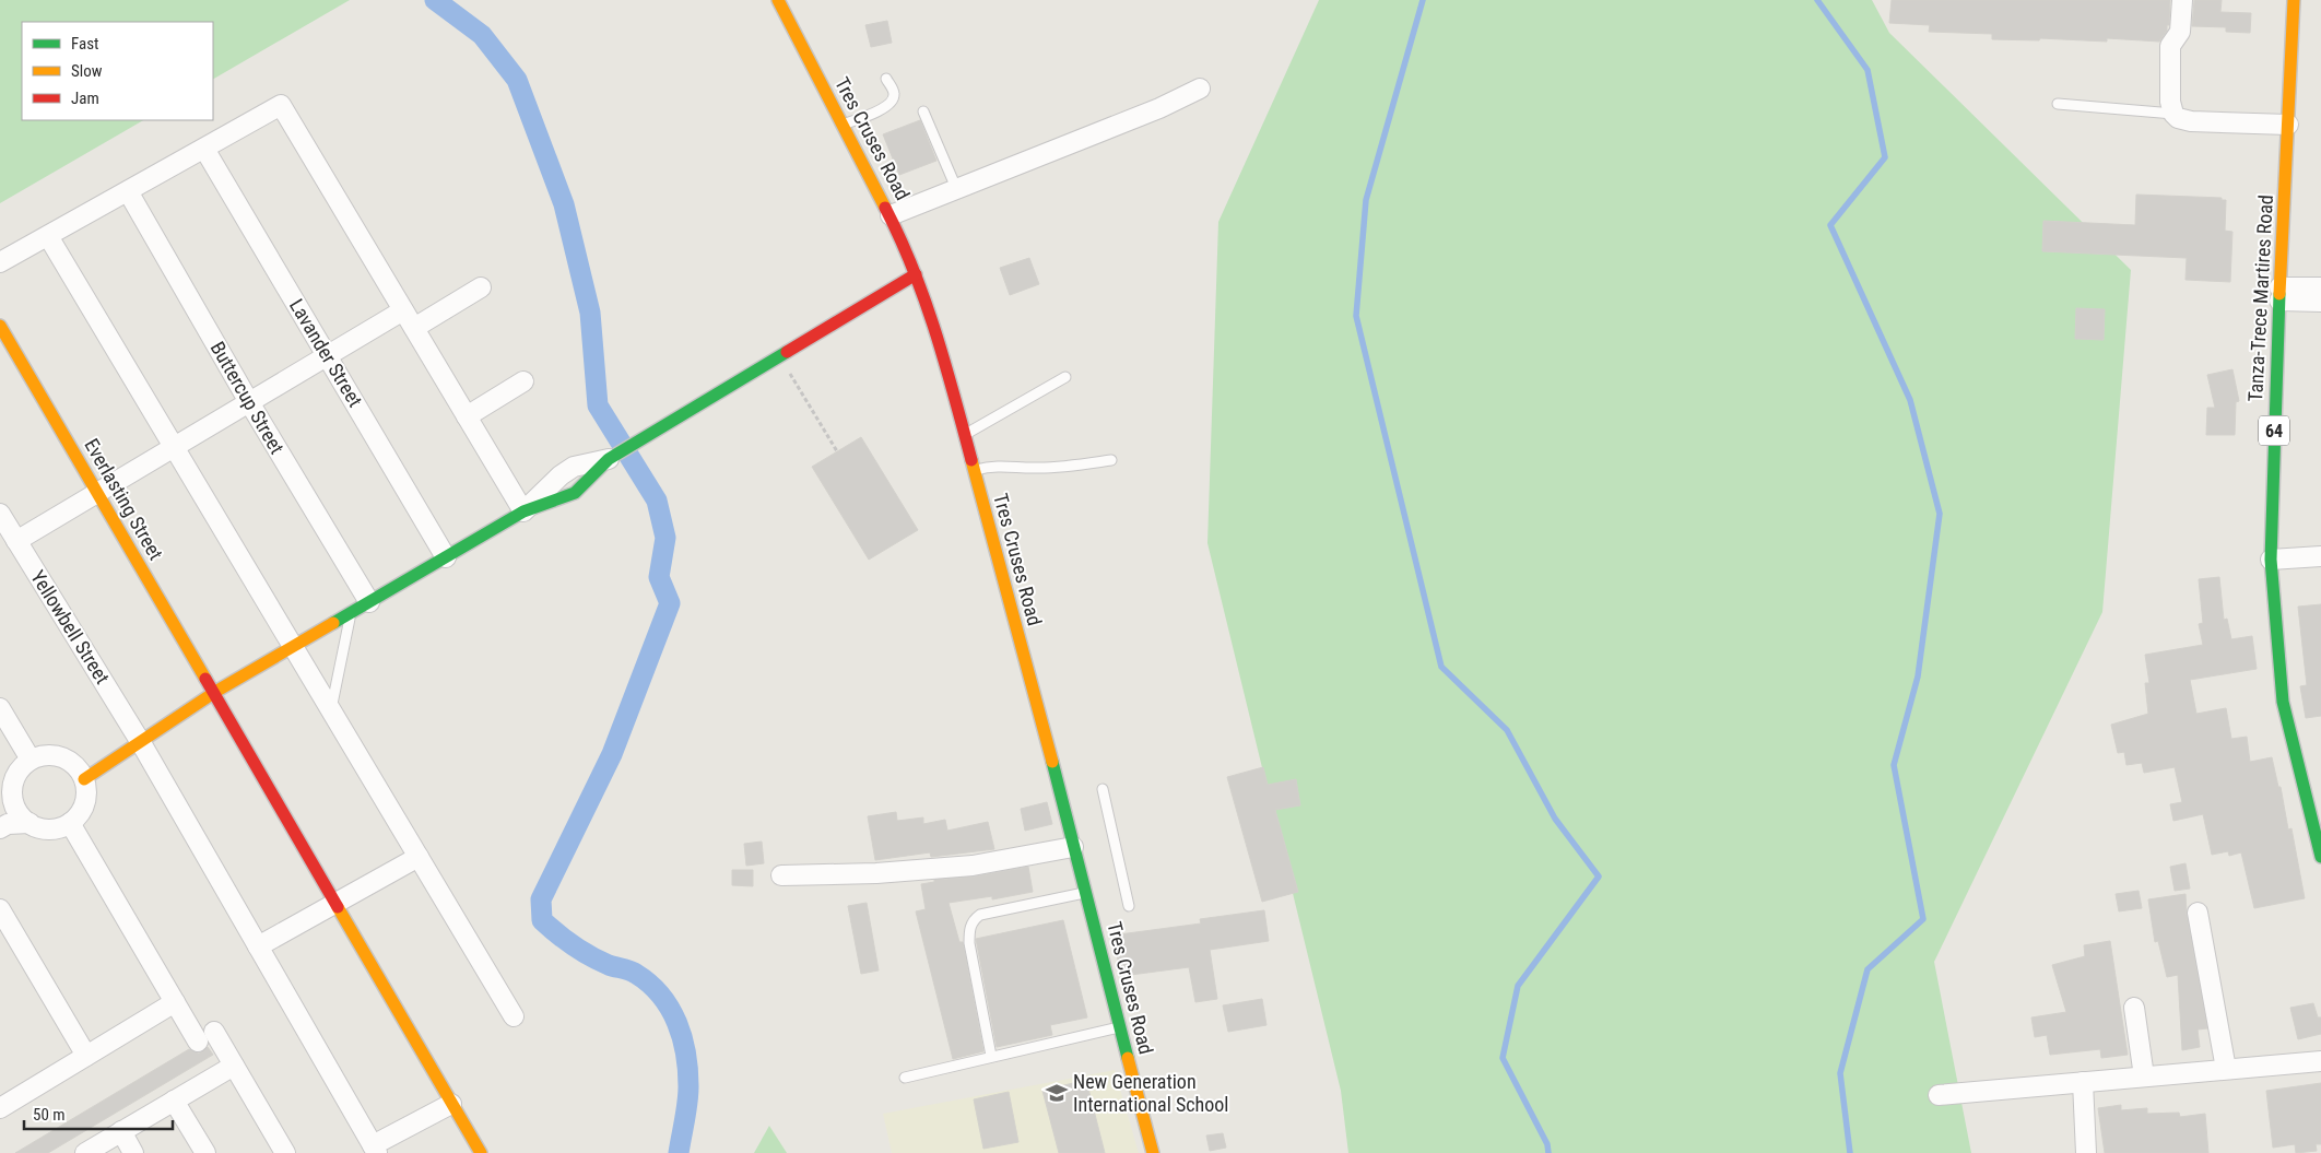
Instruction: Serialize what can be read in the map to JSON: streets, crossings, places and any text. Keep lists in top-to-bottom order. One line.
{"streets":{"main road":["Tres Cruses Road","Tanza-Trece Martires Road","64","Everlasting Street"],"street":["Lavander Street","Buttercup Street","Yellowbell Street"]},"places":{"school or university":["New Generation International School"]},"legend":["Fast","Slow","Jam"],"scale_bar":"50 m"}
